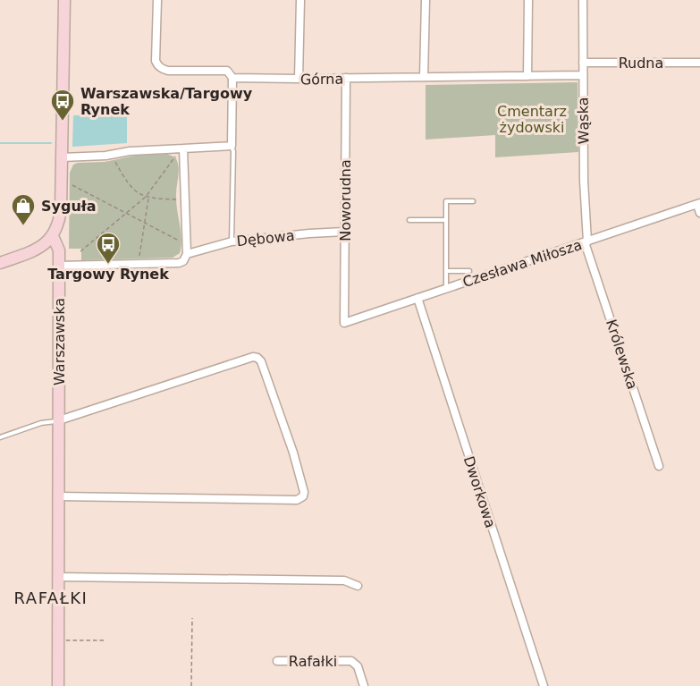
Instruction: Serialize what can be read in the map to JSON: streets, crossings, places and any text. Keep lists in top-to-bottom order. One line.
{"streets":{"street":["Rudna","Górna","Wąska","Noworudna","Dębowa","Czesława Miłosza","Warszawska","Królewska","Dworkowa","Rafałki"]},"crossings":[["Rudna","Wąska"],["Górna","Noworudna"],["Wąska","Czesława Miłosza"],["Wąska","Królewska"],["Noworudna","Dębowa"],["Noworudna","Czesława Miłosza"],["Czesława Miłosza","Królewska"],["Czesława Miłosza","Dworkowa"]],"districts":["RAFAŁKI"],"parks":["Cmentarz żydowski"],"places":{"bus stop":["Warszawska/Targowy Rynek","Targowy Rynek"],"shop":["Syguła"]}}
